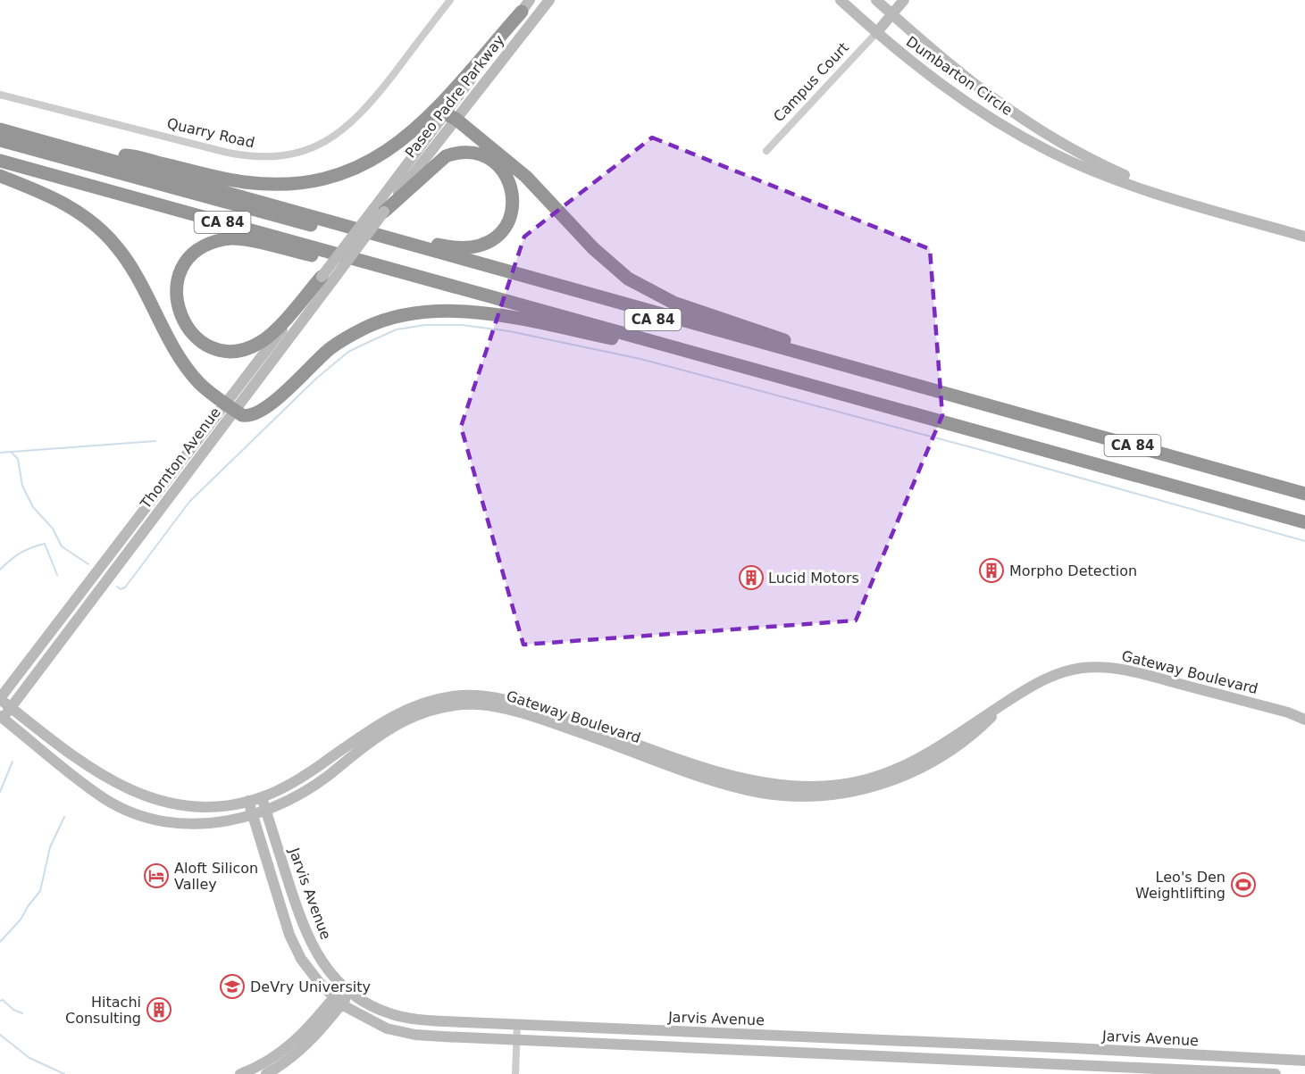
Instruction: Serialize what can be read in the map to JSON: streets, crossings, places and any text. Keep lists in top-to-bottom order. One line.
{"streets":{"highway":["CA 84"],"street":["Dumbarton Circle","Campus Court","Paseo Padre Parkway","Quarry Road","Thornton Avenue","Gateway Boulevard","Jarvis Avenue"]},"crossings":[["Dumbarton Circle","Campus Court"],["Paseo Padre Parkway","Thornton Avenue"],["Thornton Avenue","Gateway Boulevard"],["Gateway Boulevard","Jarvis Avenue"]],"places":{"building":["Morpho Detection","Lucid Motors","Hitachi Consulting"],"hotel":["Aloft Silicon Valley"],"sports":["Leo's Den Weightlifting"],"school or university":["DeVry University"]}}
